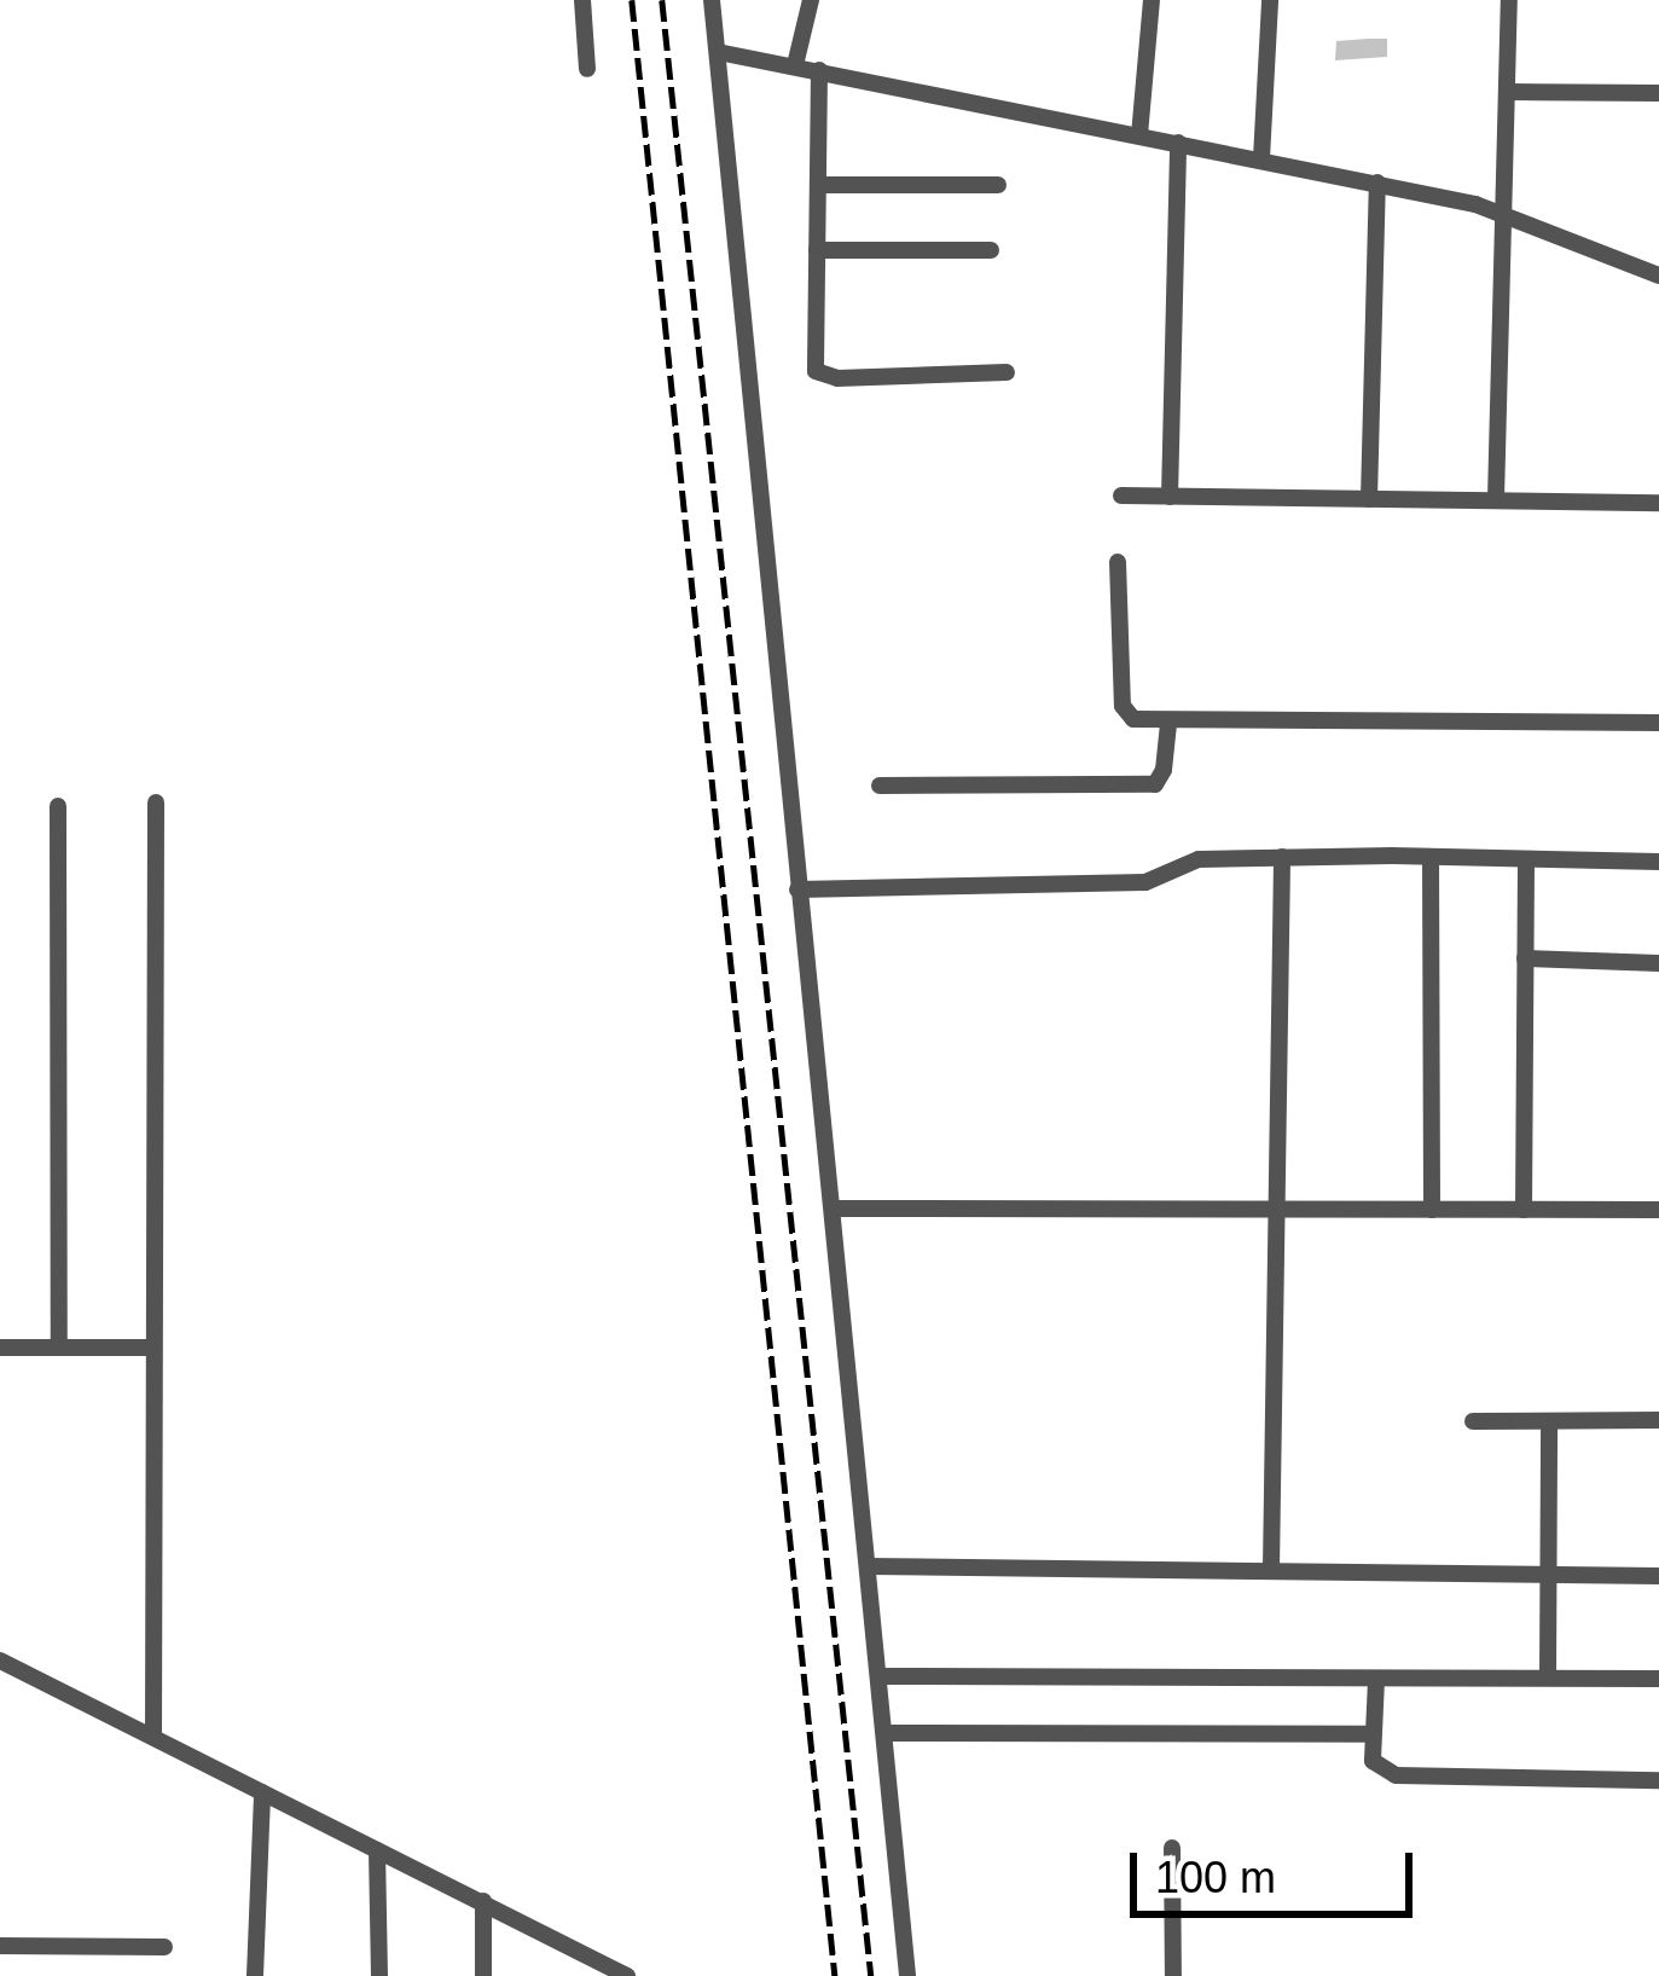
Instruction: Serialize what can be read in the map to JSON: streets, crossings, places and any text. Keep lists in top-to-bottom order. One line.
{"scale_bar":"100 m"}
